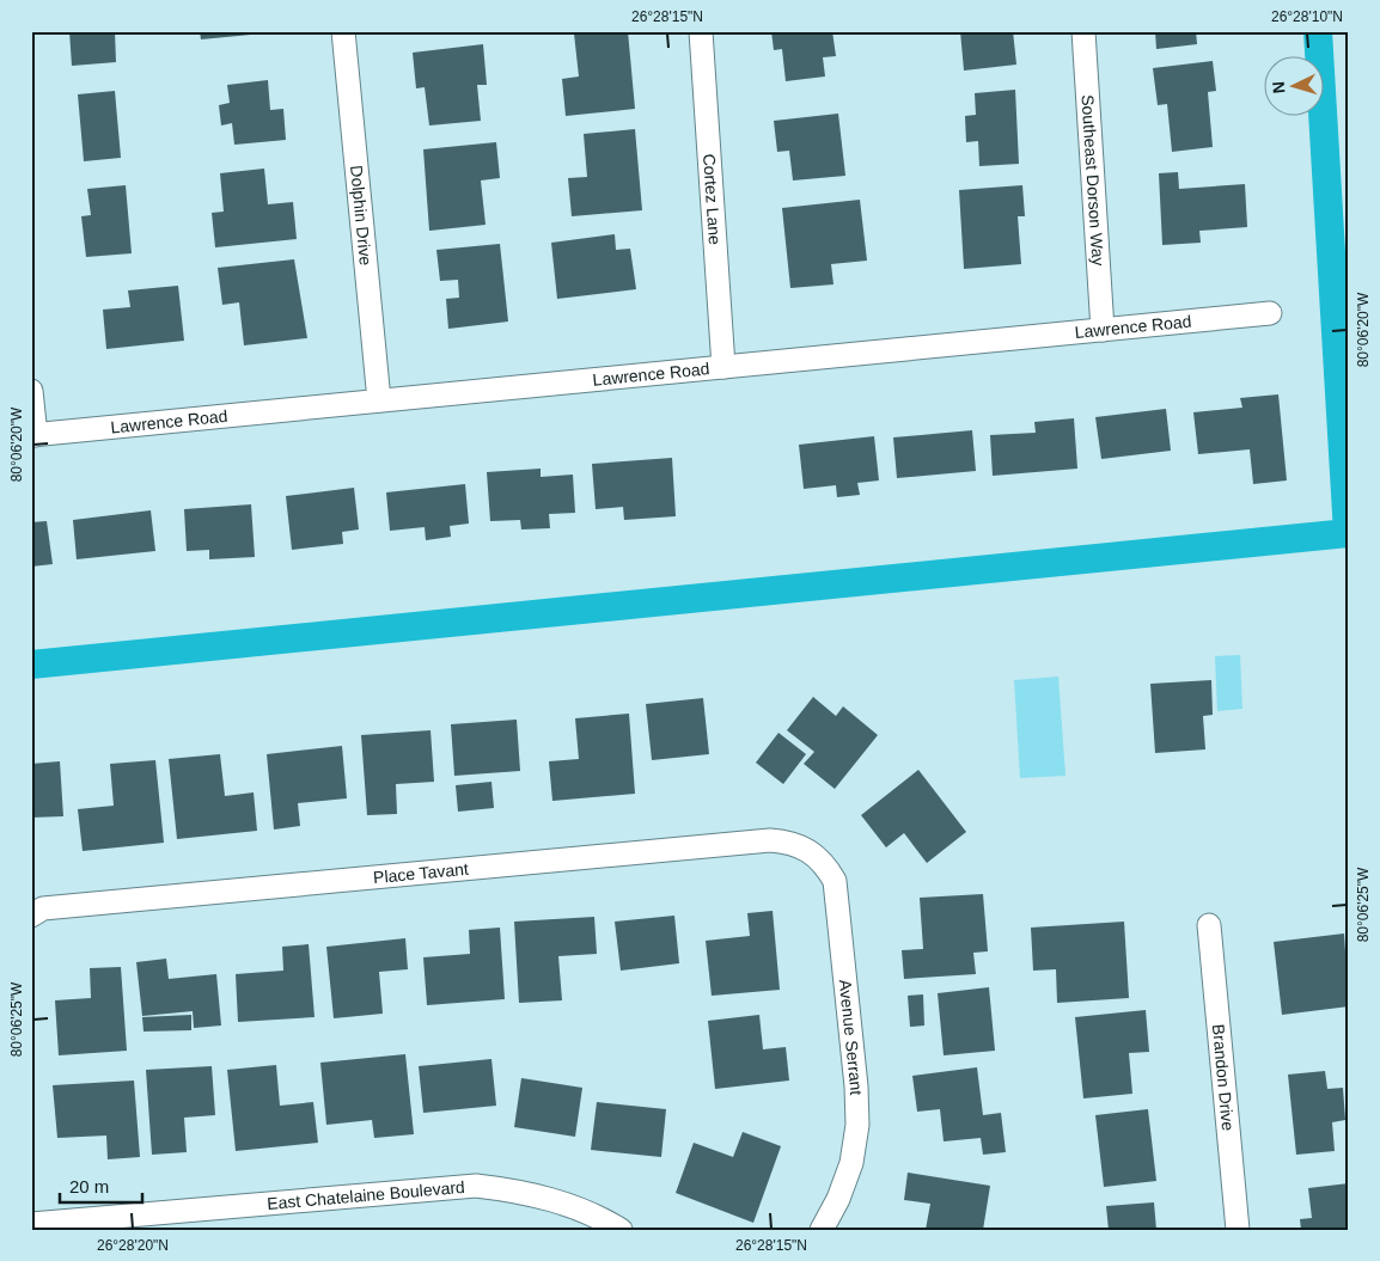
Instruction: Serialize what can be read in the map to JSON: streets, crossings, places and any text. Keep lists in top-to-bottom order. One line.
{"streets":{"street":["Southeast Dorson Way","Cortez Lane","Dolphin Drive","Lawrence Road","Place Tavant","Avenue Serrant","Brandon Drive","East Chatelaine Boulevard"]},"crossings":[["Southeast Dorson Way","Lawrence Road"],["Cortez Lane","Lawrence Road"],["Dolphin Drive","Lawrence Road"],["Place Tavant","Avenue Serrant"]],"scale_bar":"20 m","north":"left","coordinates":["26°28'15\"N","26°28'10\"N","80°06'20\"W","80°06'25\"W","26°28'20\"N"]}
